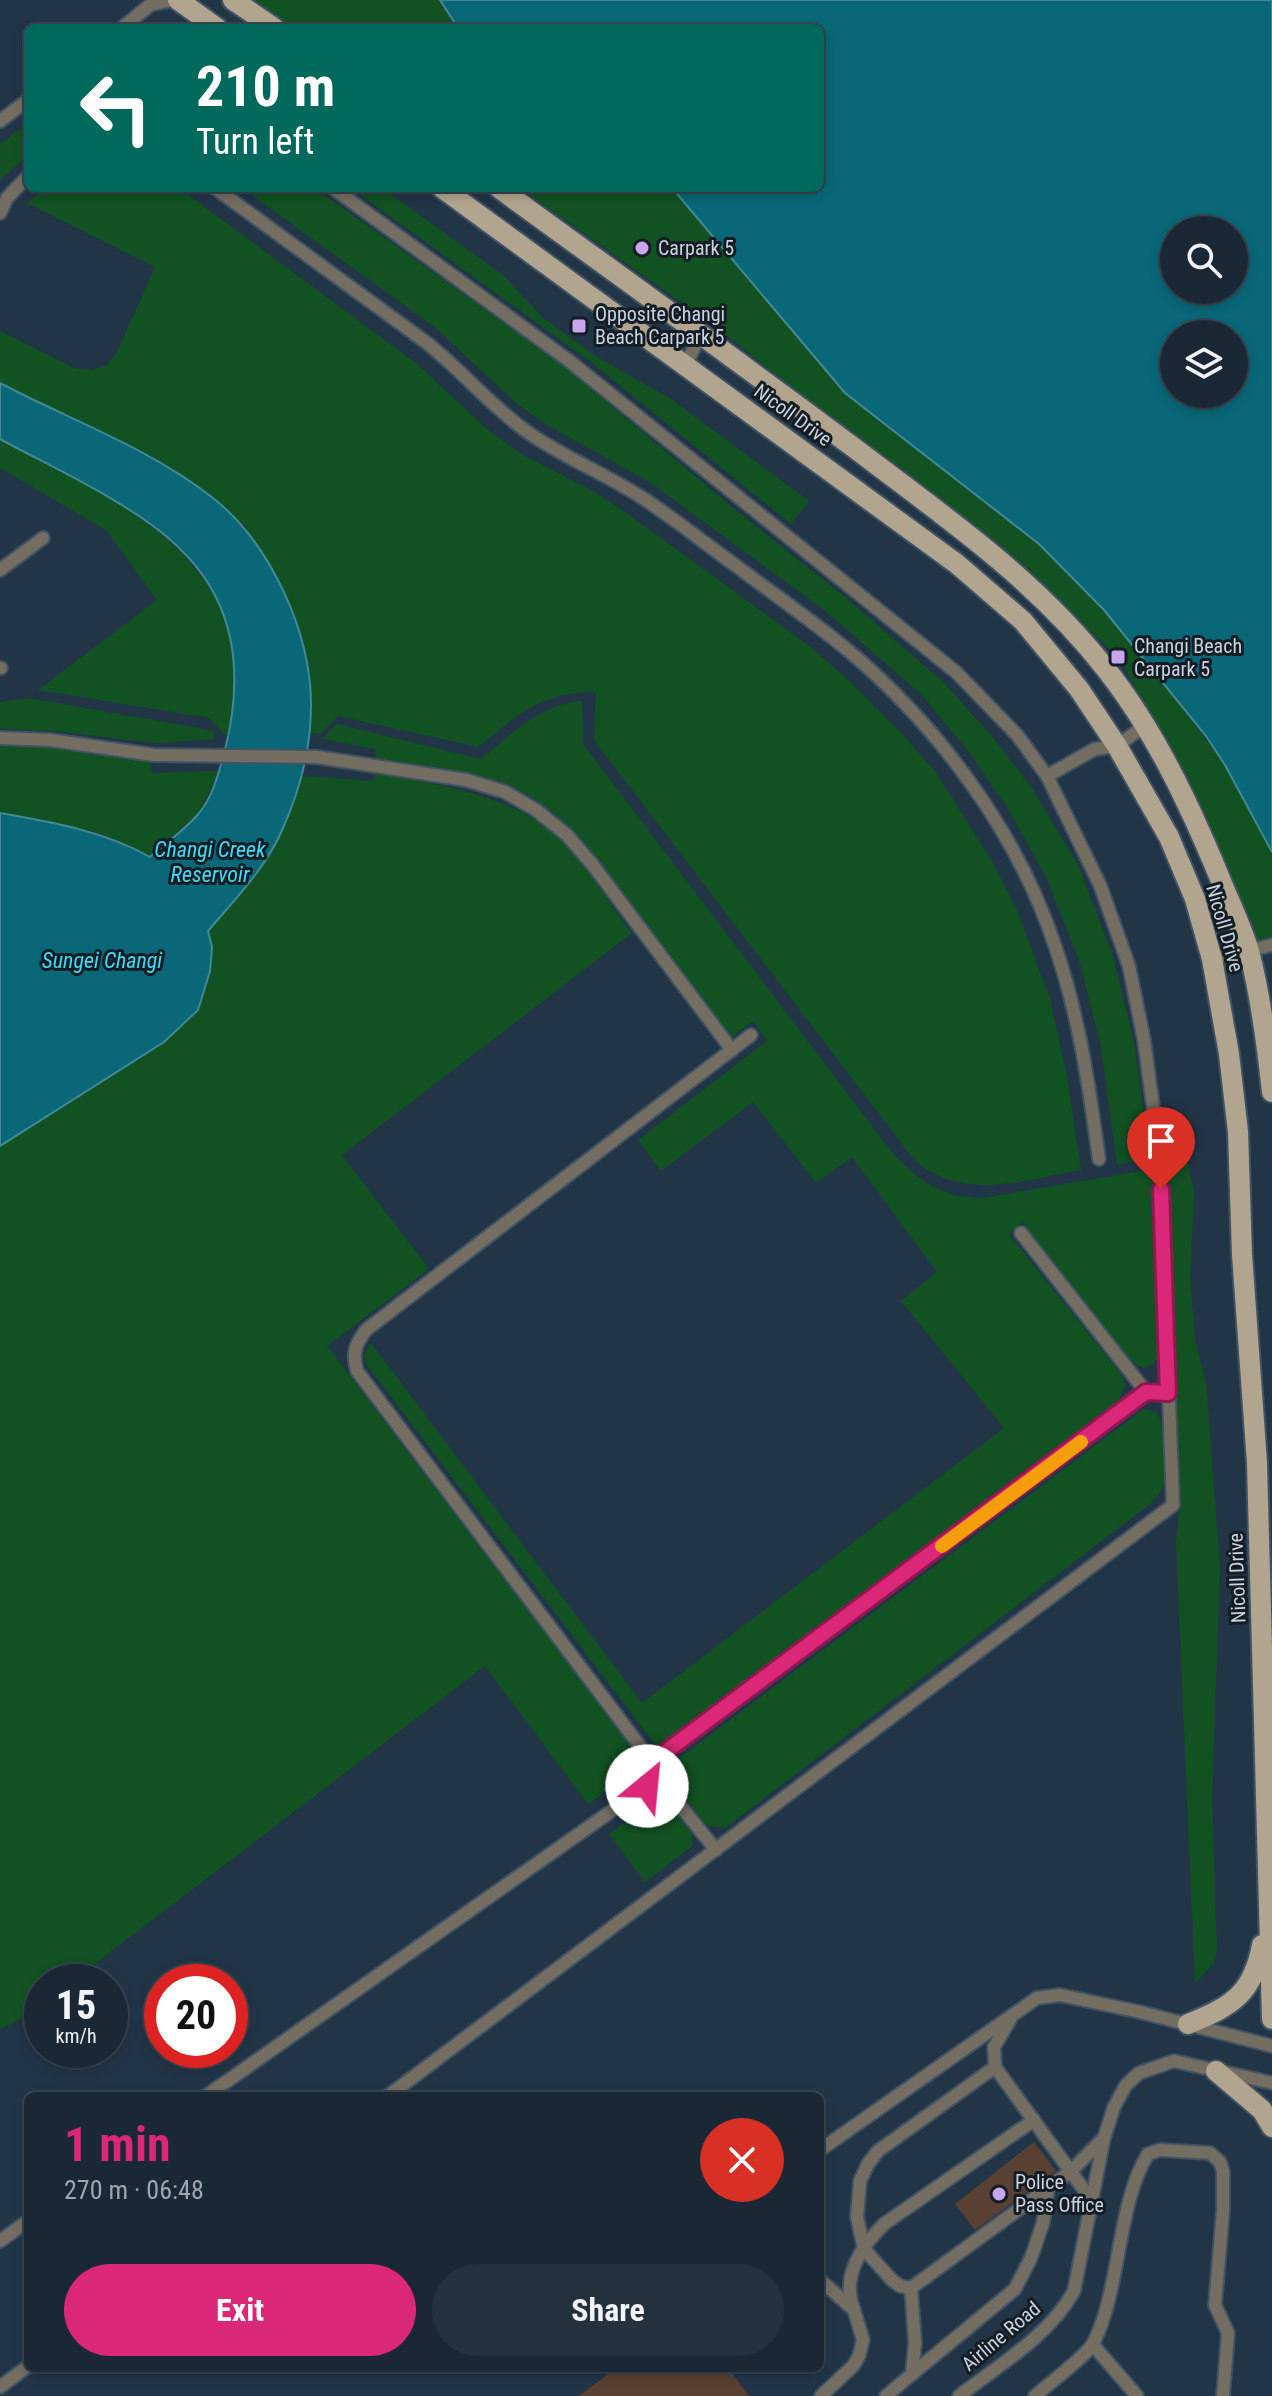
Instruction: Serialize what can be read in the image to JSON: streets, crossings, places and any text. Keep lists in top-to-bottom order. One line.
{"streets":{"main road":["Nicoll Drive"],"lane":["Airline Road"]},"water":["Changi Creek Reservoir","Sungei Changi"],"places":{"other":["Carpark 5","Police Pass Office"],"transit":["Opposite Changi Beach Carpark 5","Changi Beach Carpark 5"]},"page":{"turn":["210 m","Turn left"],"speed":"15 km/h","limit":"20","heading":["1 min","270 m · 06:48"],"buttons":["Exit","Share"]}}
